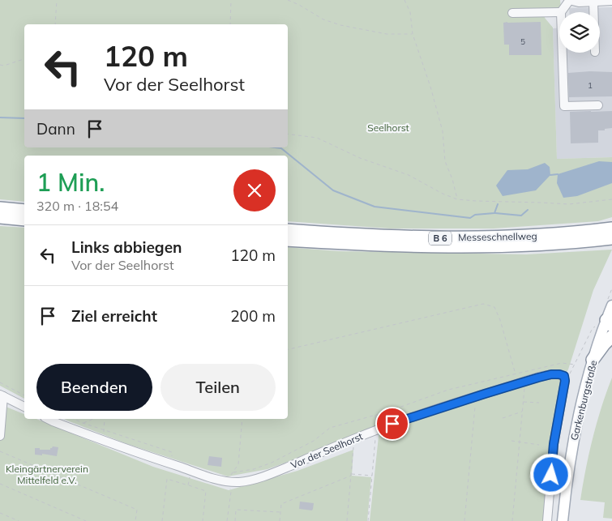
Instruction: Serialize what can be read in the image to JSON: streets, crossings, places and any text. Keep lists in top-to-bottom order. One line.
{"streets":{"highway":["Messeschnellweg","B 6"],"main road":["Garkenburgstraße"],"street":["Vor der Seelhorst"]},"parks":["Seelhorst","Kleingärtnerverein Mittelfeld e.V."],"house_numbers":["5","1"],"page":{"turn":["120 m","Vor der Seelhorst"],"then":"Dann","heading":["1 Min.","320 m · 18:54"],"list":[{"name":"Links abbiegen","note":"Vor der Seelhorst","value":"120 m"},{"name":"Ziel erreicht","value":"200 m"}],"buttons":["Beenden","Teilen"]}}
